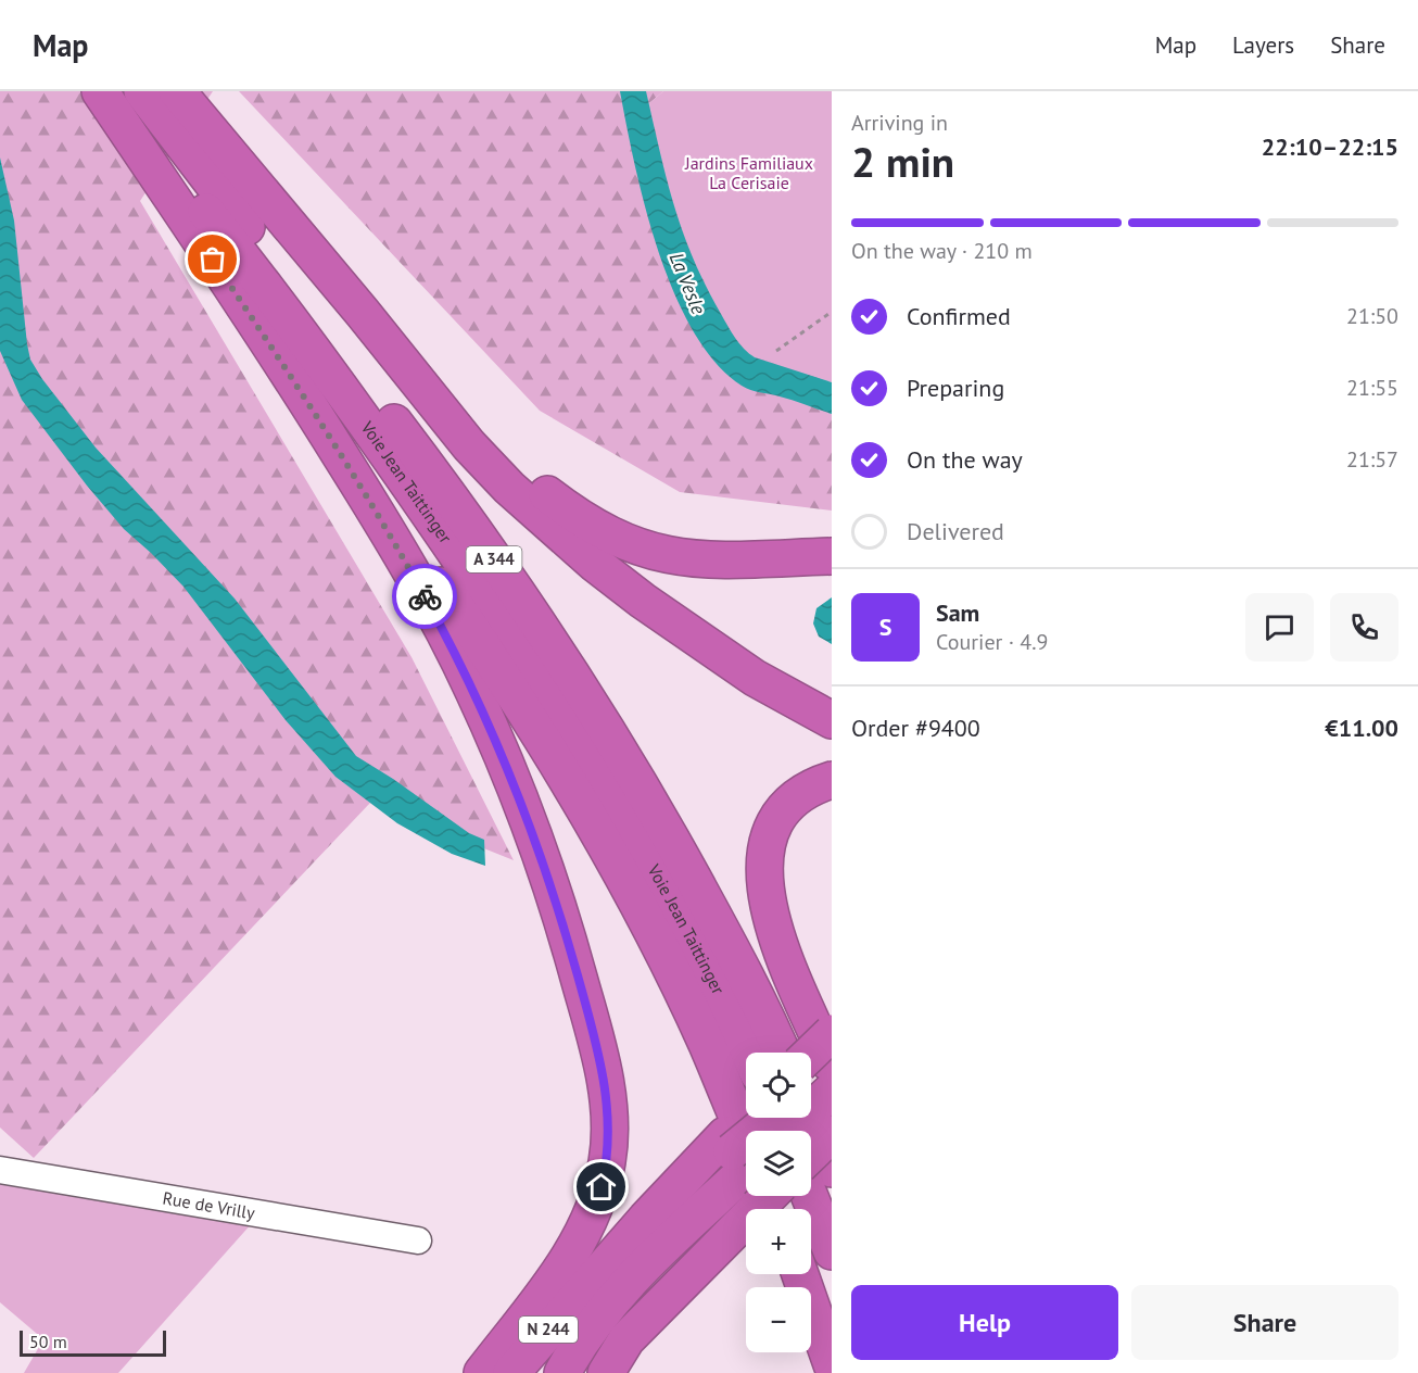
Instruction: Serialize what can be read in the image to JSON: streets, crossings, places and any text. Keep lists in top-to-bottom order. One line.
{"streets":{"highway":["Voie Jean Taittinger","A 344","N 244"],"street":["Rue de Vrilly"]},"water":["La Vesle"],"parks":["Jardins Familiaux La Cerisaie"],"scale_bar":"50 m","page":{"header":"Map","nav":["Map","Layers","Share"],"heading":["2 min","Arriving in","22:10–22:15"],"panel":["Sam","Courier · 4.9","Order #9400","€11.00"],"bar":"On the way · 210 m","list":[["Confirmed","21:50"],["Preparing","21:55"],["On the way","21:57"],"Delivered"],"round":"S","map_buttons":["+","−"],"buttons":["Help","Share"],"scale":"50 m"}}
